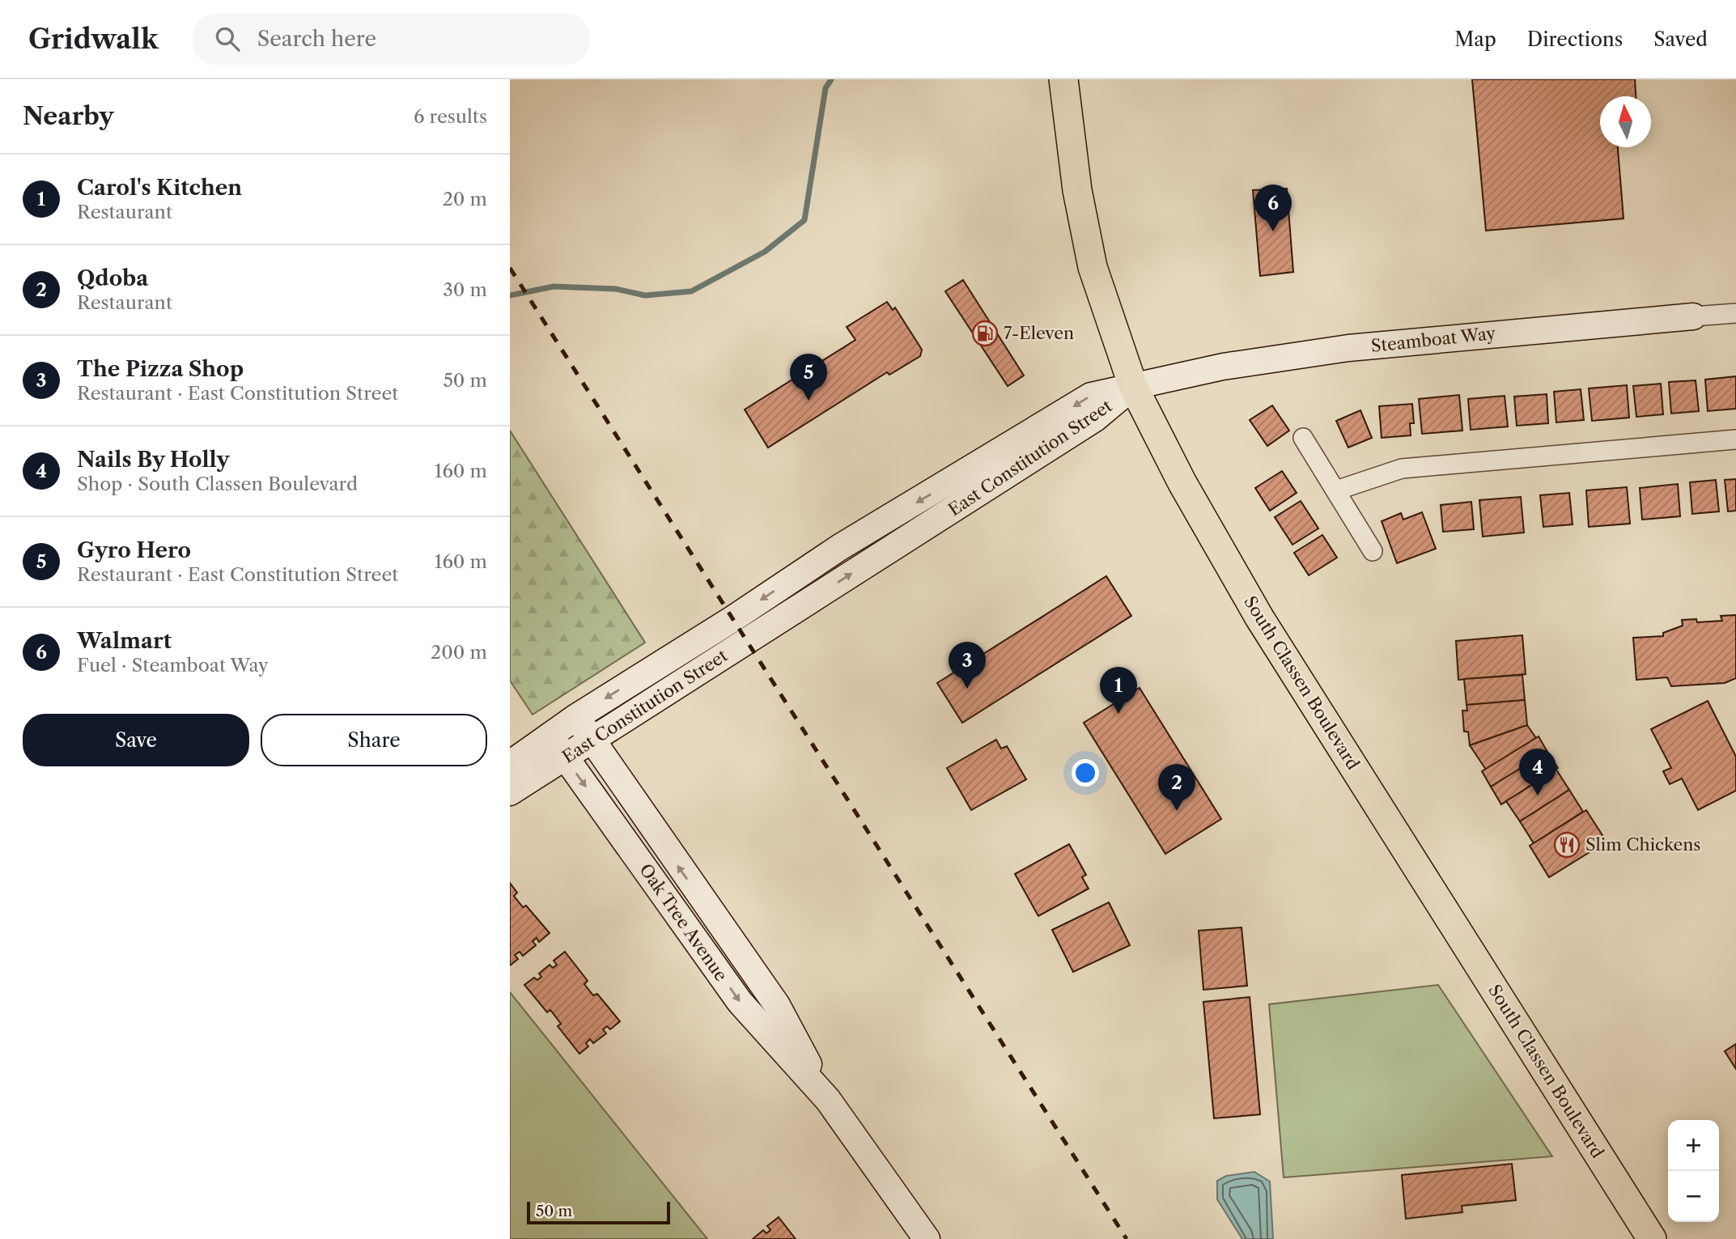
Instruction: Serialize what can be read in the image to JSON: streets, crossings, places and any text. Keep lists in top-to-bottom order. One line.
{"streets":{"main road":["South Classen Boulevard"],"street":["Steamboat Way","East Constitution Street","Oak Tree Avenue"]},"crossings":[["Steamboat Way","East Constitution Street"],["Steamboat Way","South Classen Boulevard"],["East Constitution Street","South Classen Boulevard"],["East Constitution Street","Oak Tree Avenue"]],"places":{"fuel station":["7-Eleven"],"restaurant":["Slim Chickens"]},"scale_bar":"50 m","north":"top","page":{"header":"Gridwalk","search":"Search here","nav":["Map","Directions","Saved"],"heading":["Nearby","6 results"],"list":[{"mark":"1","name":"Carol's Kitchen","note":"Restaurant","value":"20 m"},{"mark":"2","name":"Qdoba","note":"Restaurant","value":"30 m"},{"mark":"3","name":"The Pizza Shop","note":"Restaurant · East Constitution Street","value":"50 m"},{"mark":"4","name":"Nails By Holly","note":"Shop · South Classen Boulevard","value":"160 m"},{"mark":"5","name":"Gyro Hero","note":"Restaurant · East Constitution Street","value":"160 m"},{"mark":"6","name":"Walmart","note":"Fuel · Steamboat Way","value":"200 m"}],"pins":["6","5","3","1","4","2"],"buttons":["Save","Share"],"map_buttons":["+","−"],"scale":"50 m"}}
